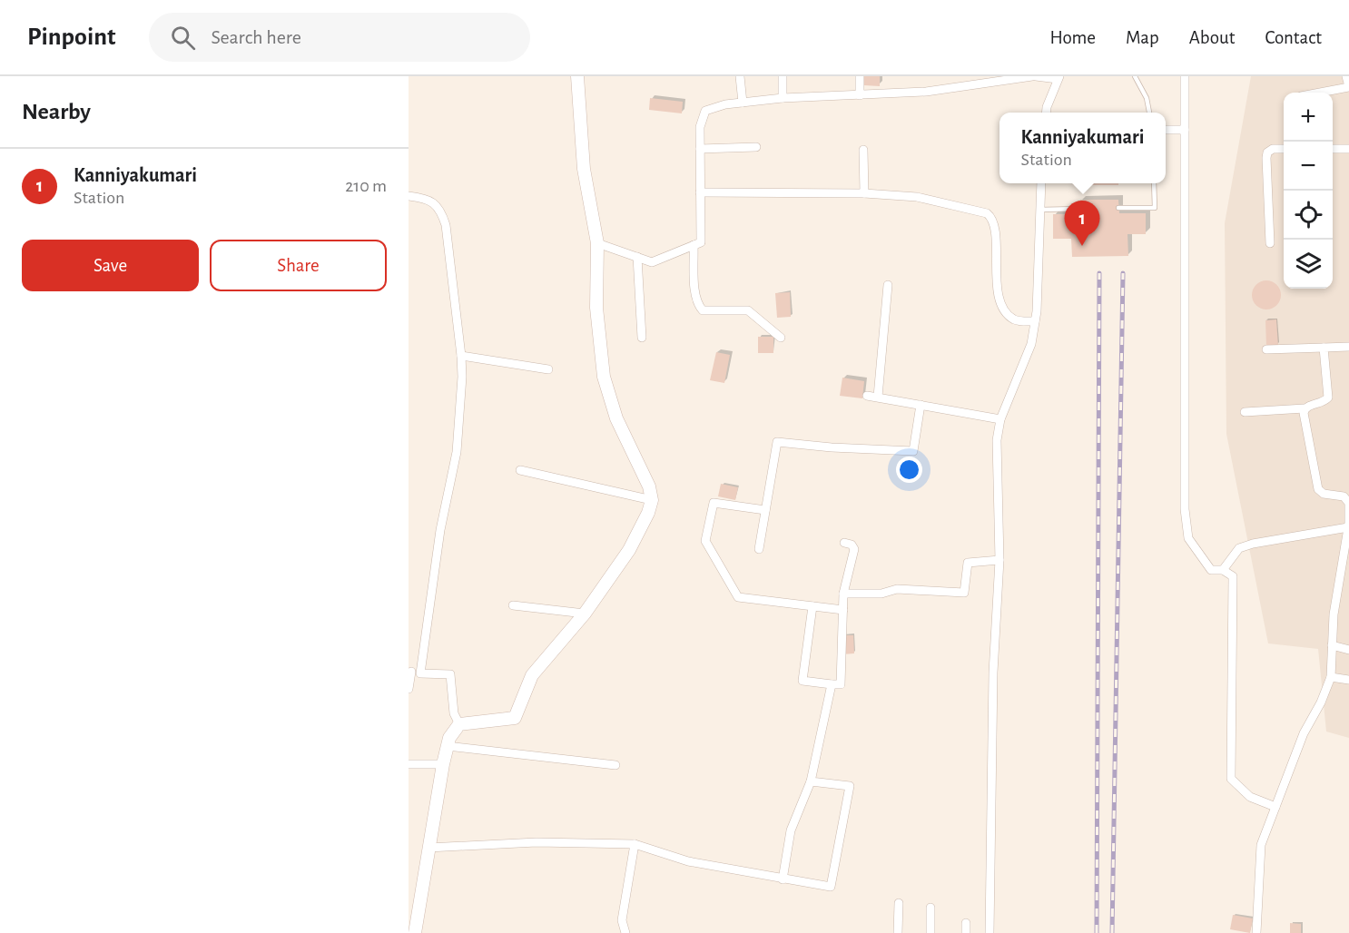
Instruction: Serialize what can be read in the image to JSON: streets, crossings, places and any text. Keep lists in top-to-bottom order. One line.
{"page":{"header":"Pinpoint","search":"Search here","nav":["Home","Map","About","Contact"],"heading":"Nearby","map_buttons":["+","−"],"popup":["Kanniyakumari","Station"],"list":[{"mark":"1","name":"Kanniyakumari","note":"Station","value":"210 m"}],"pins":"1","buttons":["Save","Share"]}}
